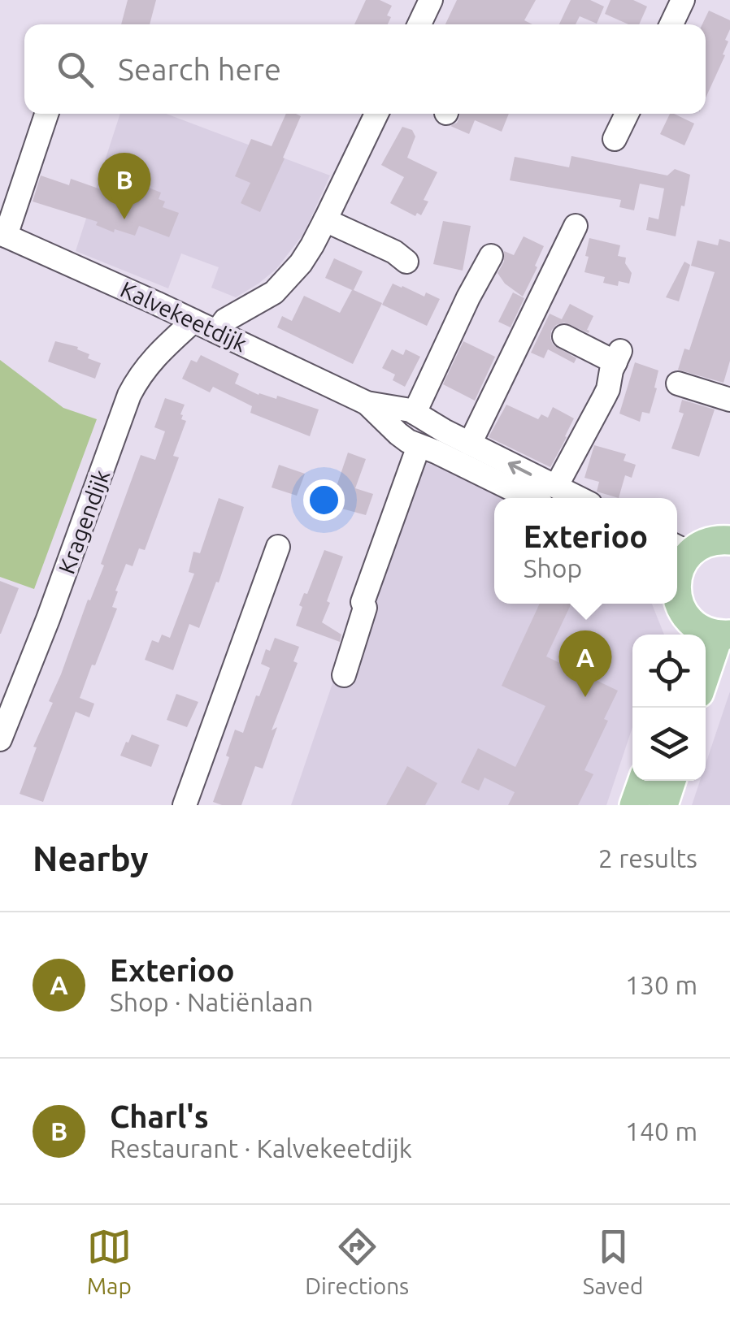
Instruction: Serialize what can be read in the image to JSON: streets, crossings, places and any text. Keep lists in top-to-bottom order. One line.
{"streets":{"street":["Kalvekeetdijk","Kragendijk"]},"crossings":[["Kalvekeetdijk","Kragendijk"]],"page":{"search":"Search here","pins":["B","A"],"popup":["Exterioo","Shop"],"heading":["Nearby","2 results"],"list":[{"mark":"A","name":"Exterioo","note":"Shop · Natiënlaan","value":"130 m"},{"mark":"B","name":"Charl's","note":"Restaurant · Kalvekeetdijk","value":"140 m"}],"nav":["Map","Directions","Saved"]}}
